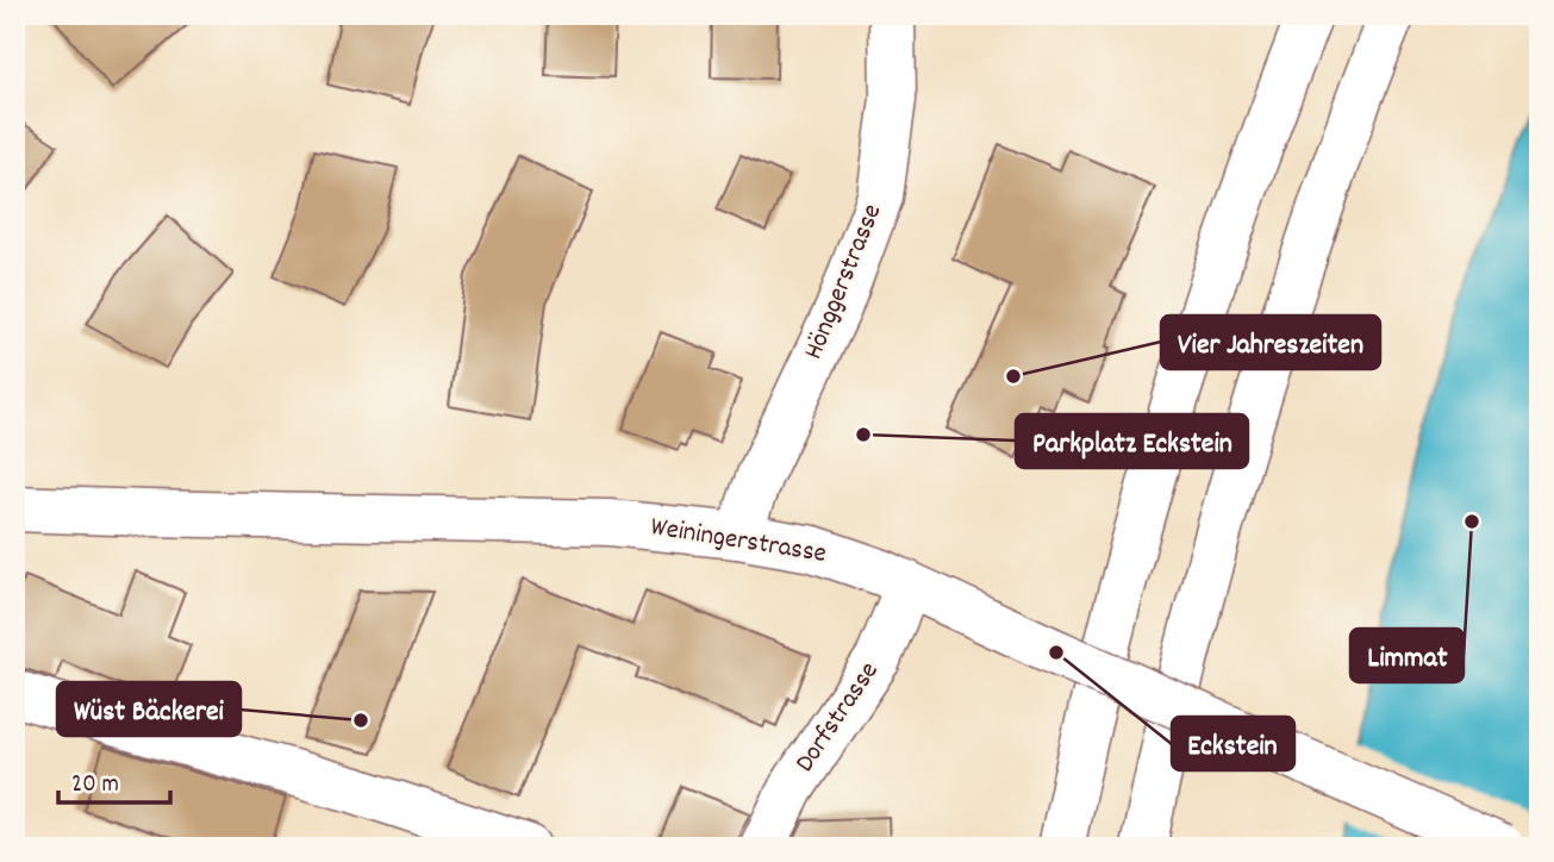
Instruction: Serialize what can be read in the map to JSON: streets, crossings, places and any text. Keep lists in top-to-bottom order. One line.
{"streets":{"main road":["Hönggerstrasse","Weiningerstrasse","Dorfstrasse"]},"crossings":[["Hönggerstrasse","Weiningerstrasse"],["Weiningerstrasse","Dorfstrasse"]],"places":["Vier Jahreszeiten","Parkplatz Eckstein","Limmat","Eckstein","Wüst Bäckerei"],"scale_bar":"20 m"}
